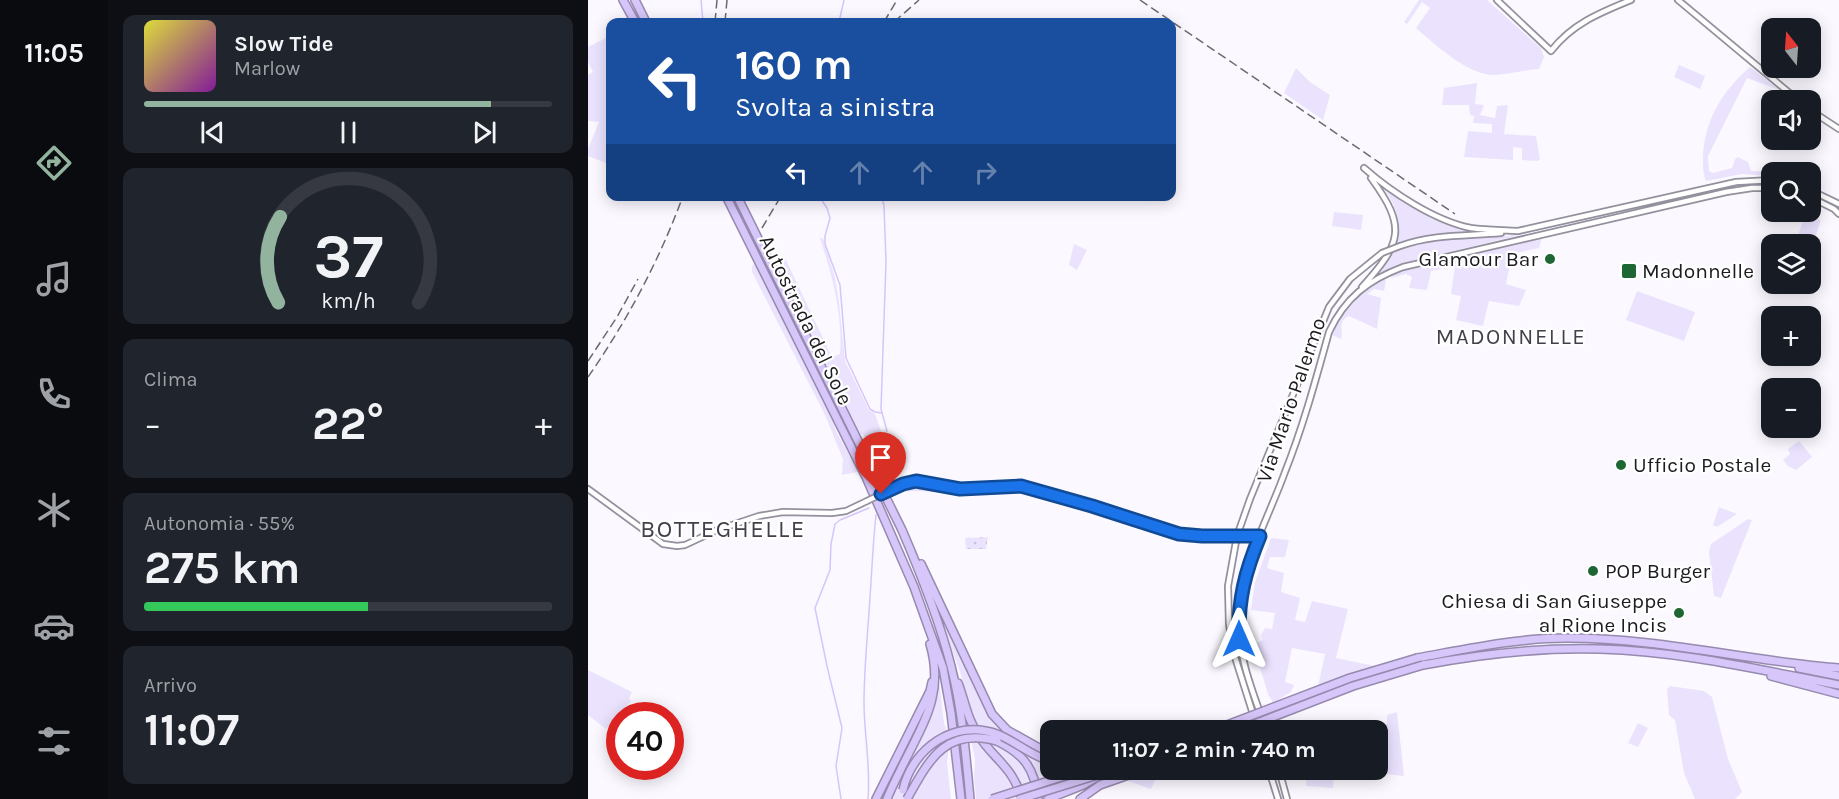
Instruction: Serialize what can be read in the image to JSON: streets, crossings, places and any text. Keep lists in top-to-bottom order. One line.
{"streets":{"highway":["Autostrada del Sole"],"street":["Via Mario Palermo"]},"districts":["MADONNELLE","BOTTEGHELLE"],"places":{"other":["Glamour Bar","Ufficio Postale","POP Burger","Chiesa di San Giuseppe al Rione Incis"],"transit":["Madonnelle"]},"north":"top","page":{"tabs":"11:05","map_buttons":["+","−"],"turn":["160 m","Svolta a sinistra"],"song":["Slow Tide","Marlow"],"tile":["Clima",["Autonomia · 55%","275 km"],["Arrivo","11:07"]],"heat":["−","22°","+"],"limit":"40","trip":"11:07 · 2 min · 740 m","gauge":["37","km/h"]}}
